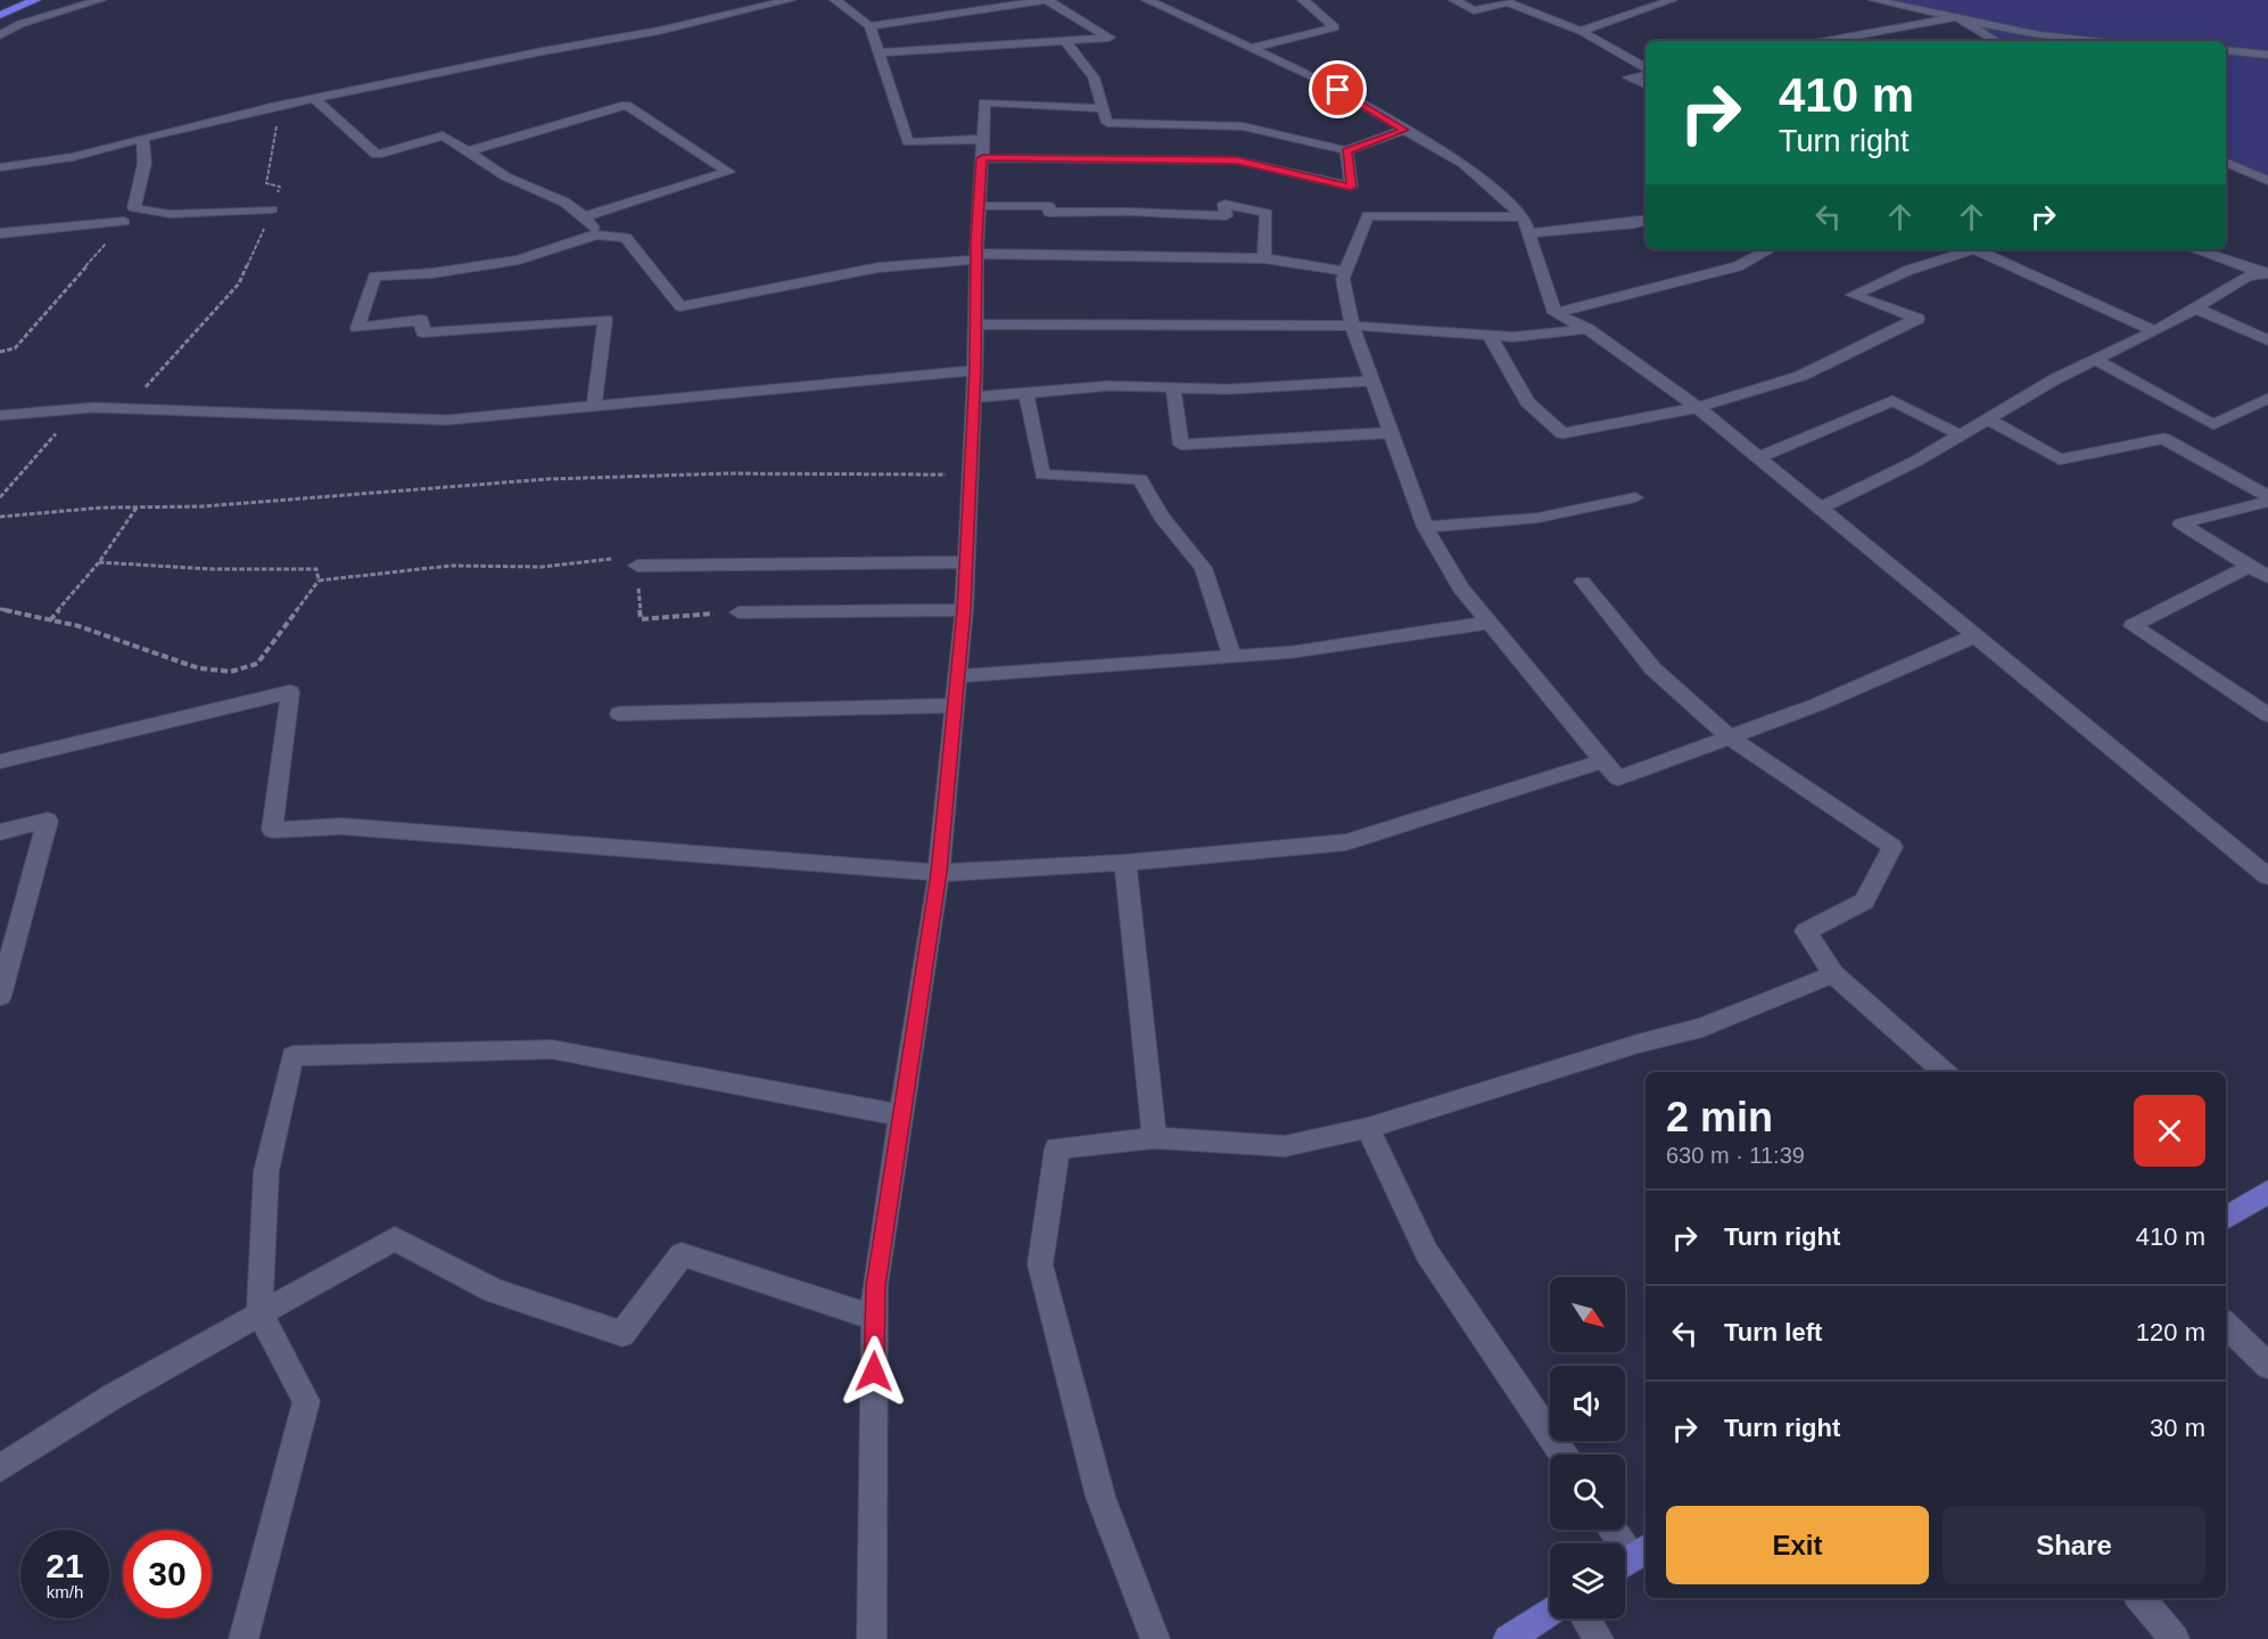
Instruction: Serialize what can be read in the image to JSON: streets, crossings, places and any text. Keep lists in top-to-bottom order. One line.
{"north":"bottom right","page":{"turn":["410 m","Turn right"],"heading":["2 min","630 m · 11:39"],"list":[{"name":"Turn right","value":"410 m"},{"name":"Turn left","value":"120 m"},{"name":"Turn right","value":"30 m"}],"buttons":["Exit","Share"],"speed":"21 km/h","limit":"30"}}
